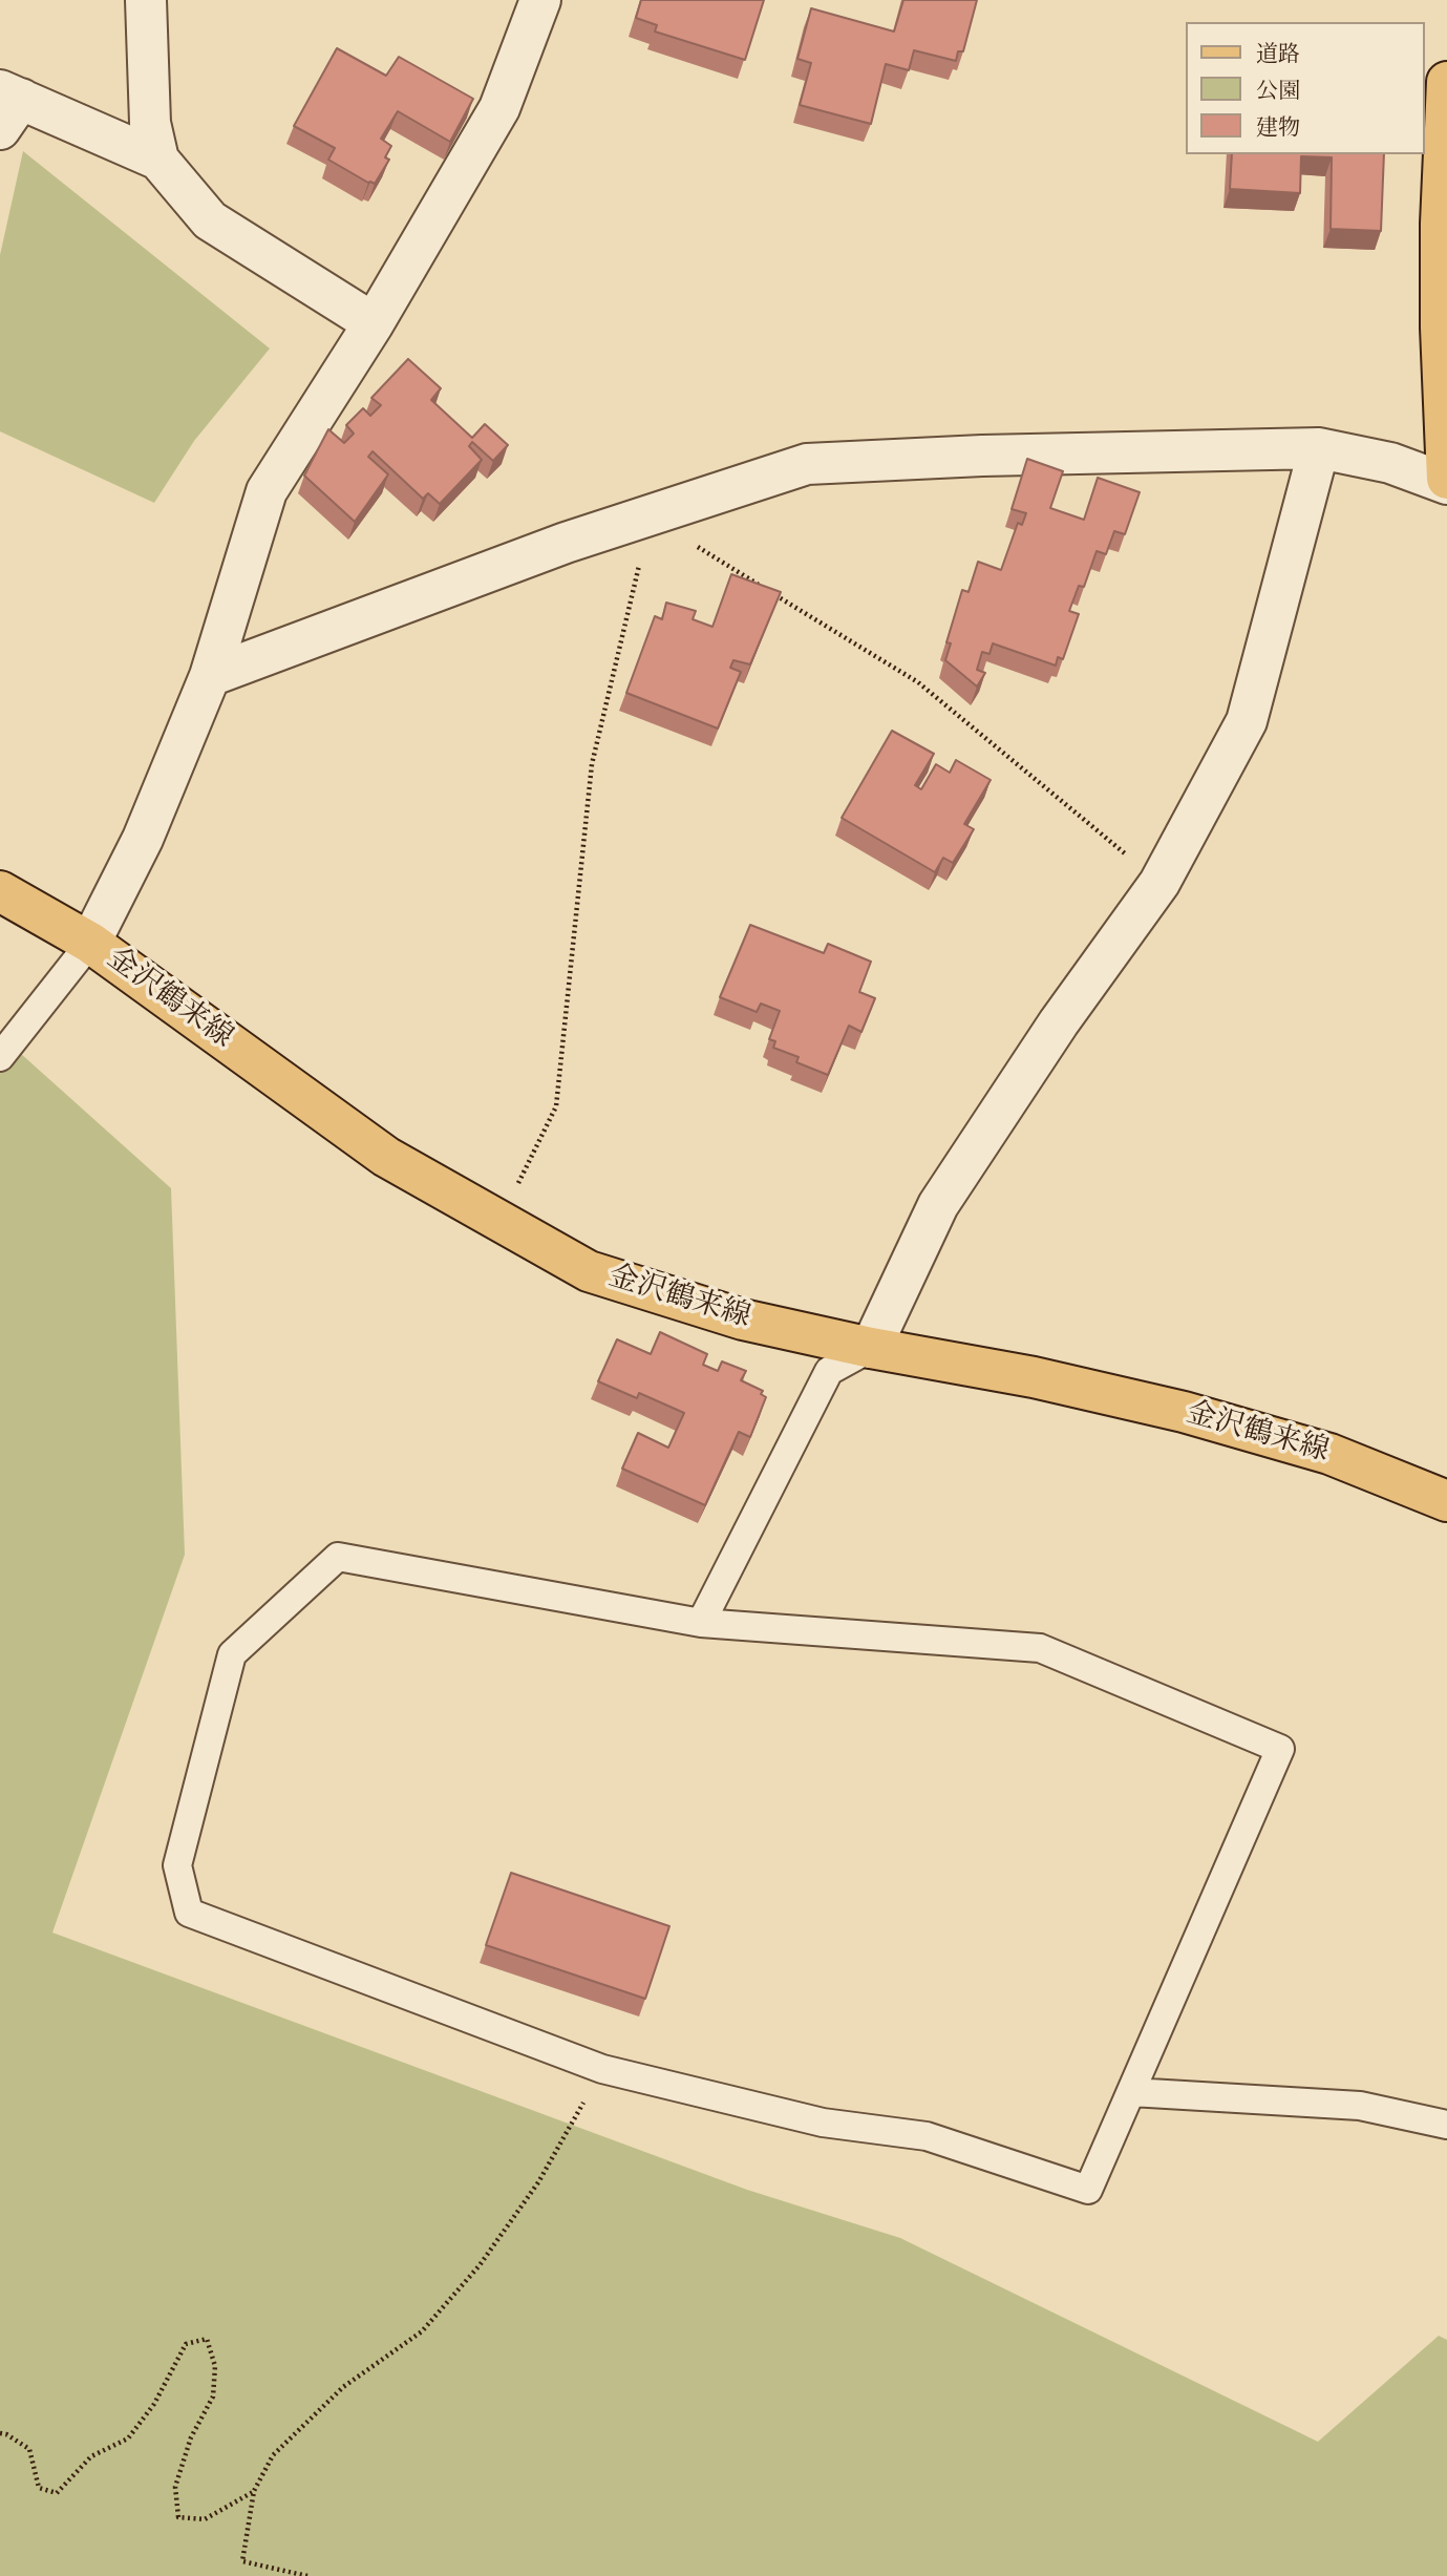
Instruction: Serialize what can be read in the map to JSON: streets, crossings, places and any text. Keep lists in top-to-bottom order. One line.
{"streets":{"main road":["金沢鶴来線"]},"legend":["道路","公園","建物"]}
